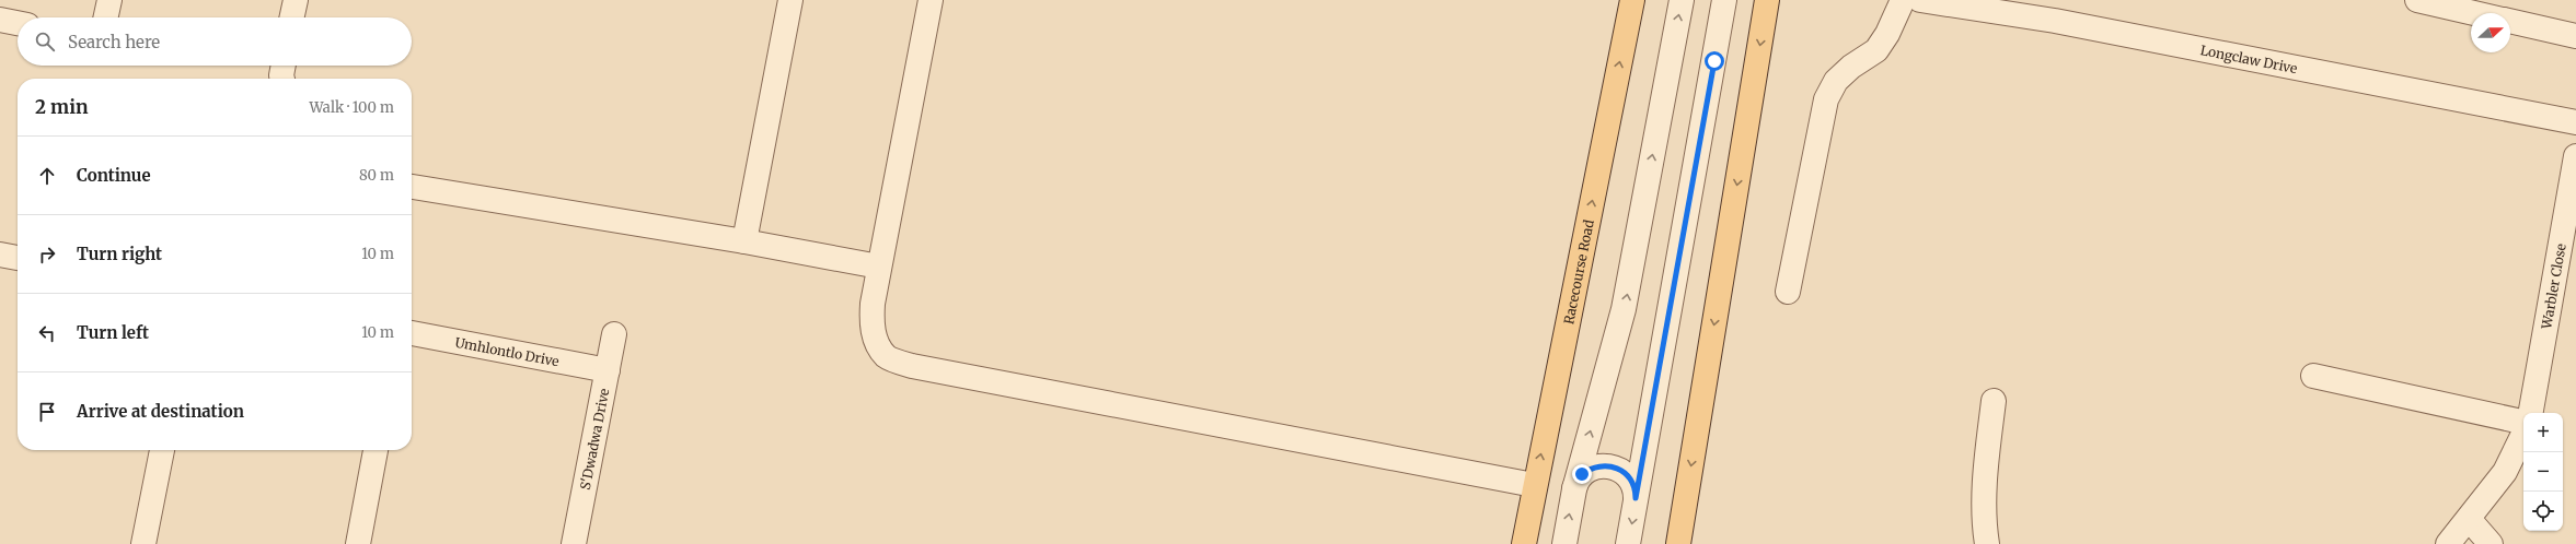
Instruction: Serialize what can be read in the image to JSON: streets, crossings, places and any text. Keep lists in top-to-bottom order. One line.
{"streets":{"main road":["Racecourse Road"],"street":["Longclaw Drive","Warbler Close","Umhlontlo Drive","S'Dwadwa Drive"]},"crossings":[["Umhlontlo Drive","S'Dwadwa Drive"]],"north":"right","page":{"search":"Search here","heading":["2 min","Walk · 100 m"],"list":[["Continue","80 m"],["Turn right","10 m"],["Turn left","10 m"],"Arrive at destination"],"map_buttons":["+","−"]}}
